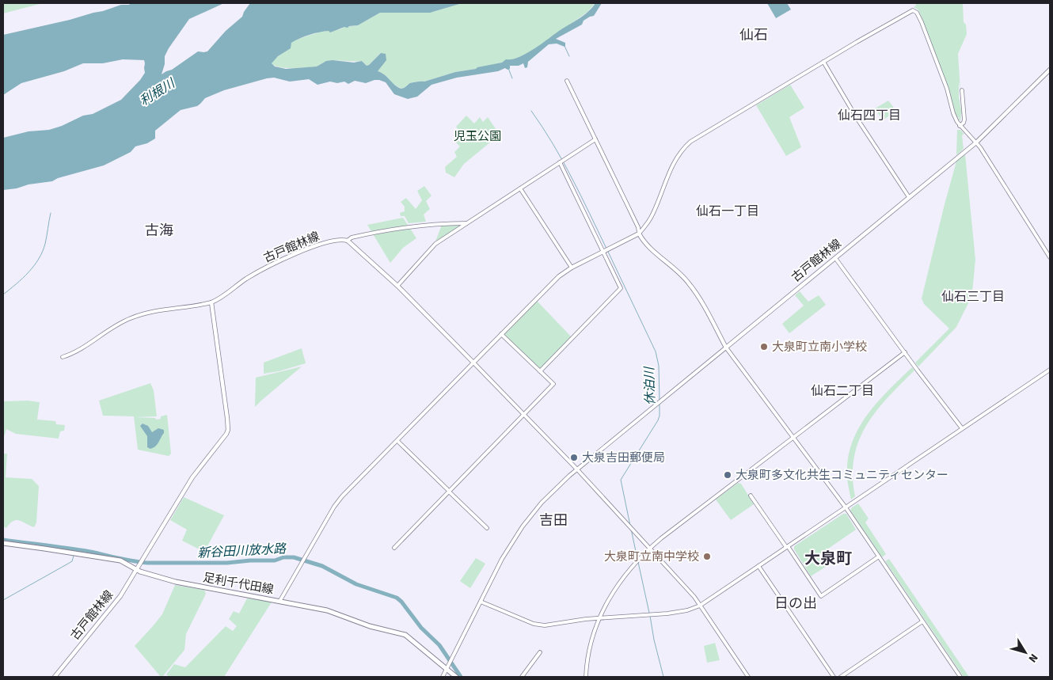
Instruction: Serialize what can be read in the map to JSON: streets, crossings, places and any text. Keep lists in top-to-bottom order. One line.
{"streets":{"main road":["古戸館林線","足利千代田線"]},"crossings":[["古戸館林線","足利千代田線"]],"districts":["仙石","仙石四丁目","仙石一丁目","古海","仙石三丁目","仙石二丁目","吉田","大泉町","日の出"],"water":["利根川","休泊川","新谷田川放水路"],"parks":["児玉公園"],"places":["大泉町立南小学校","大泉吉田郵便局","大泉町多文化共生コミュニティセンター","大泉町立南中学校"],"north":"bottom right"}
